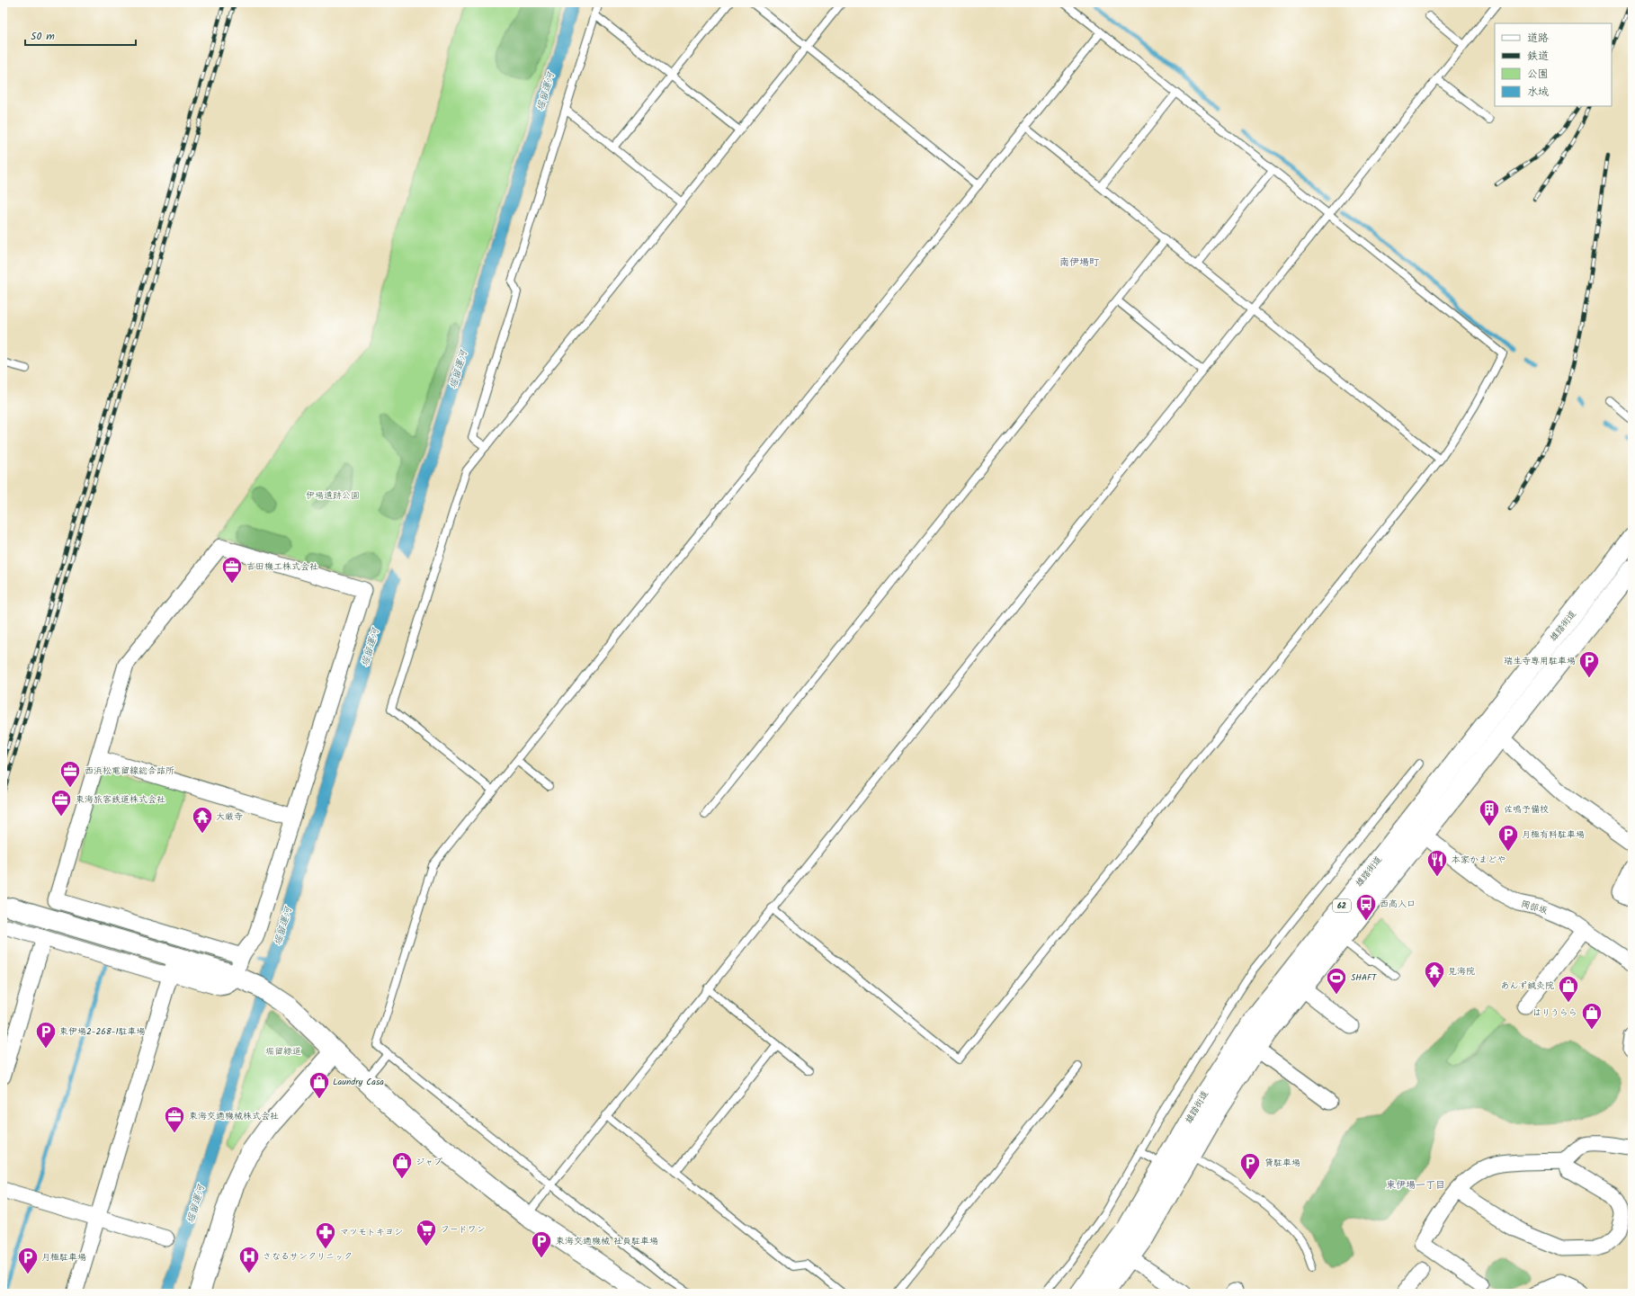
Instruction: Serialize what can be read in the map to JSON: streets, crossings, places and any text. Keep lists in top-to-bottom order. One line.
{"streets":{"main road":["雄踏街道","62"],"street":["岡部坂"]},"crossings":[["雄踏街道","岡部坂"]],"districts":["南伊場町","東伊場一丁目"],"water":["堀留運河"],"parks":["伊場遺跡公園","堀留緑道"],"places":{"office":["吉田機工株式会社","西浜松電留線総合詰所","東海旅客鉄道株式会社","東海交通機械株式会社"],"parking":["瑞生寺専用駐車場","月極有料駐車場","東伊場2-268-1駐車場","貸駐車場","東海交通機械 社員駐車場","月極駐車場"],"building":["佐鳴予備校"],"temple":["大厳寺","見海院"],"restaurant":["本家かまどや"],"bus stop":["西高入口"],"sports":["SHAFT"],"shop":["あんず鍼灸院","はりうらら","Laundry Casa","ジャブ"],"supermarket":["フードワン"],"pharmacy":["マツモトキヨシ"],"hospital":["さなるサンクリニック"]},"legend":["道路","鉄道","公園","水域"],"scale_bar":"50 m"}
